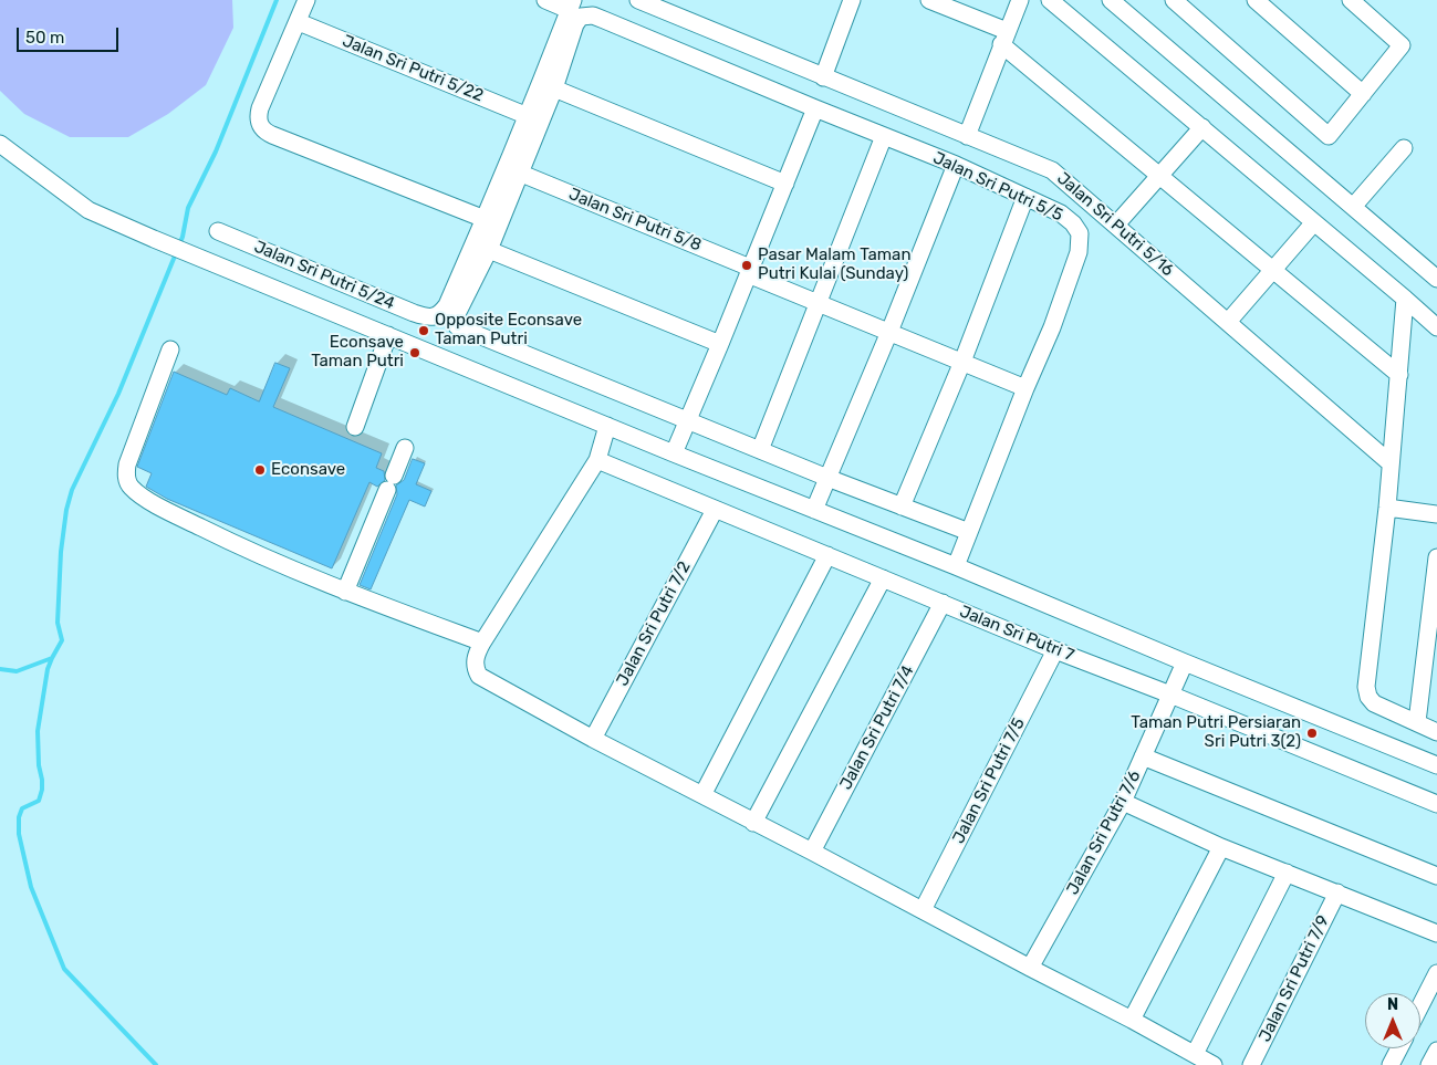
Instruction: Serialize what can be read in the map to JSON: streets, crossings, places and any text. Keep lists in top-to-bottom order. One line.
{"streets":{"street":["Jalan Sri Putri 5/22","Jalan Sri Putri 5/5","Jalan Sri Putri 5/8","Jalan Sri Putri 5/16","Jalan Sri Putri 5/24","Jalan Sri Putri 7/2","Jalan Sri Putri 7","Jalan Sri Putri 7/4","Jalan Sri Putri 7/5","Jalan Sri Putri 7/6","Jalan Sri Putri 7/9"]},"crossings":[["Jalan Sri Putri 5/5","Jalan Sri Putri 5/8"],["Jalan Sri Putri 7/2","Jalan Sri Putri 7"],["Jalan Sri Putri 7","Jalan Sri Putri 7/4"],["Jalan Sri Putri 7","Jalan Sri Putri 7/5"],["Jalan Sri Putri 7","Jalan Sri Putri 7/6"]],"places":["Pasar Malam Taman Putri Kulai (Sunday)","Opposite Econsave Taman Putri","Econsave Taman Putri","Econsave","Taman Putri Persiaran Sri Putri 3(2)"],"scale_bar":"50 m","north":"top"}
